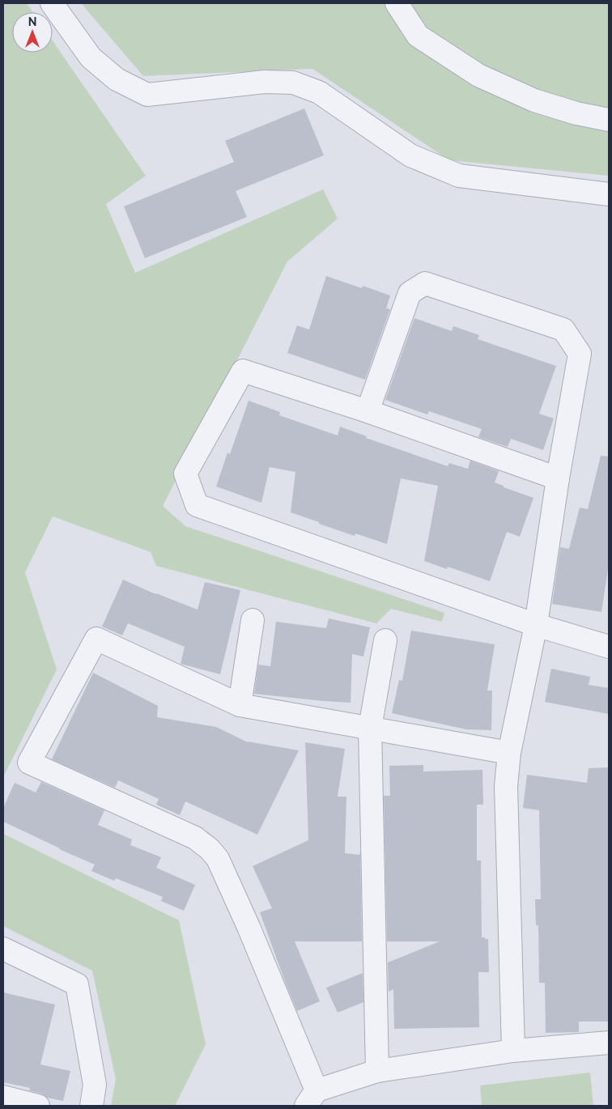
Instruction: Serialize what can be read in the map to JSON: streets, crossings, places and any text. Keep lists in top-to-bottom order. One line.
{"north":"top"}
